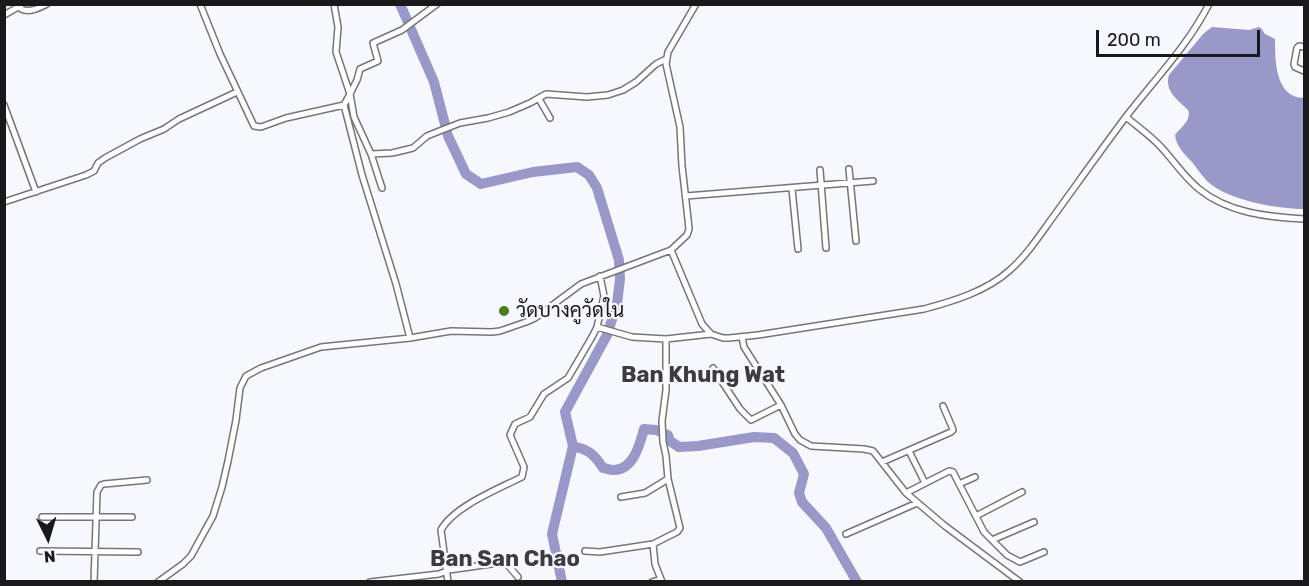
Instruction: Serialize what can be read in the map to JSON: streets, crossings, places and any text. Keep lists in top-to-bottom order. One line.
{"districts":["Ban Khung Wat","Ban San Chao"],"places":["วัดบางคูวัดใน"],"scale_bar":"200 m","north":"bottom"}
